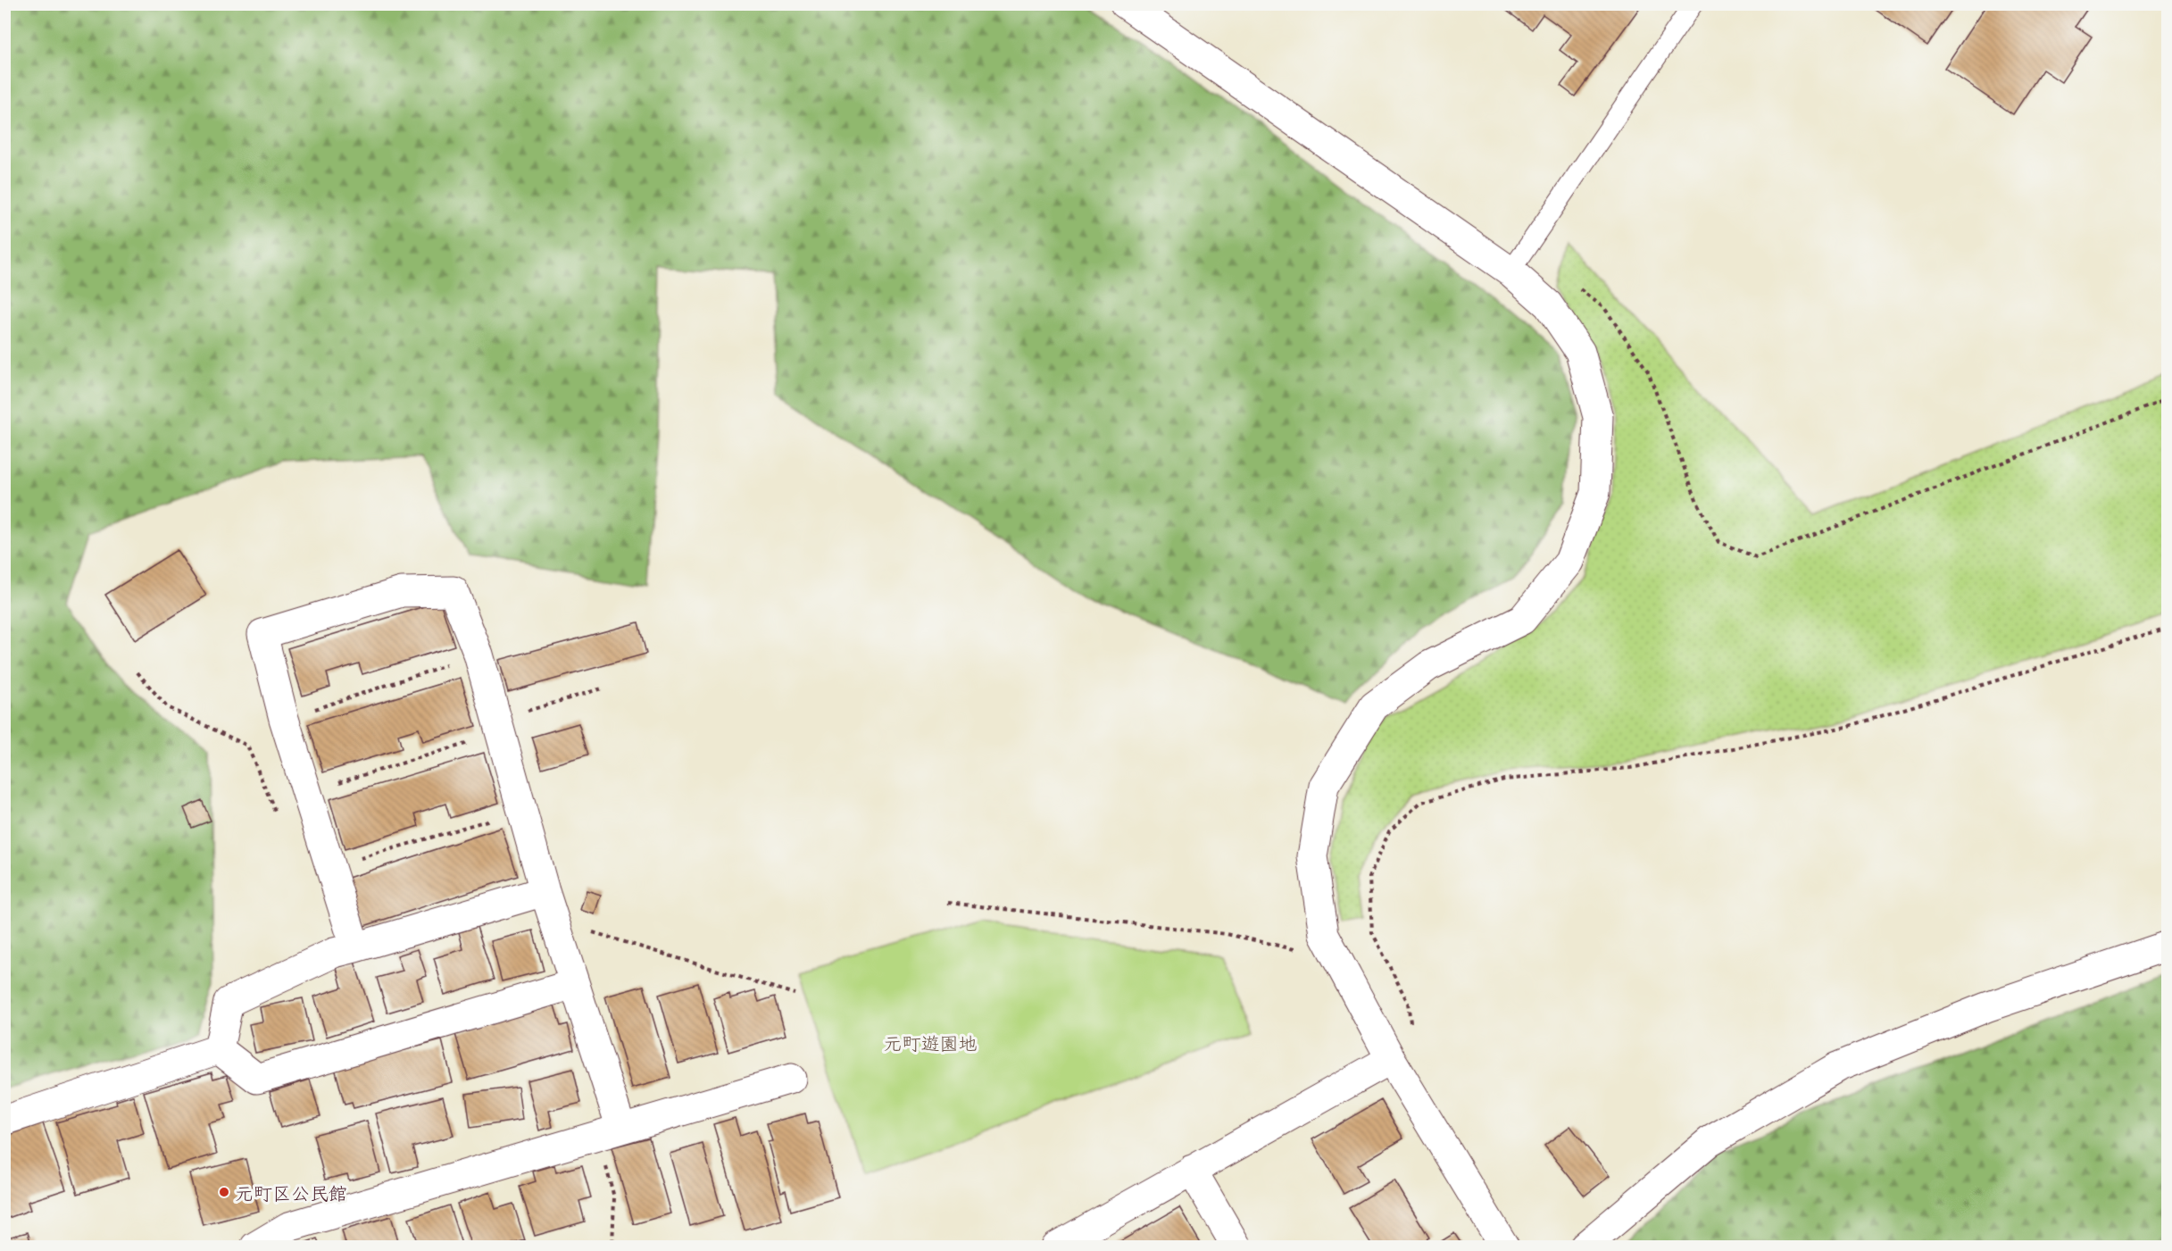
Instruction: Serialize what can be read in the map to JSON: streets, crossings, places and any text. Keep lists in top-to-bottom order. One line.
{"parks":["元町遊園地"],"places":["元町区公民館"]}
